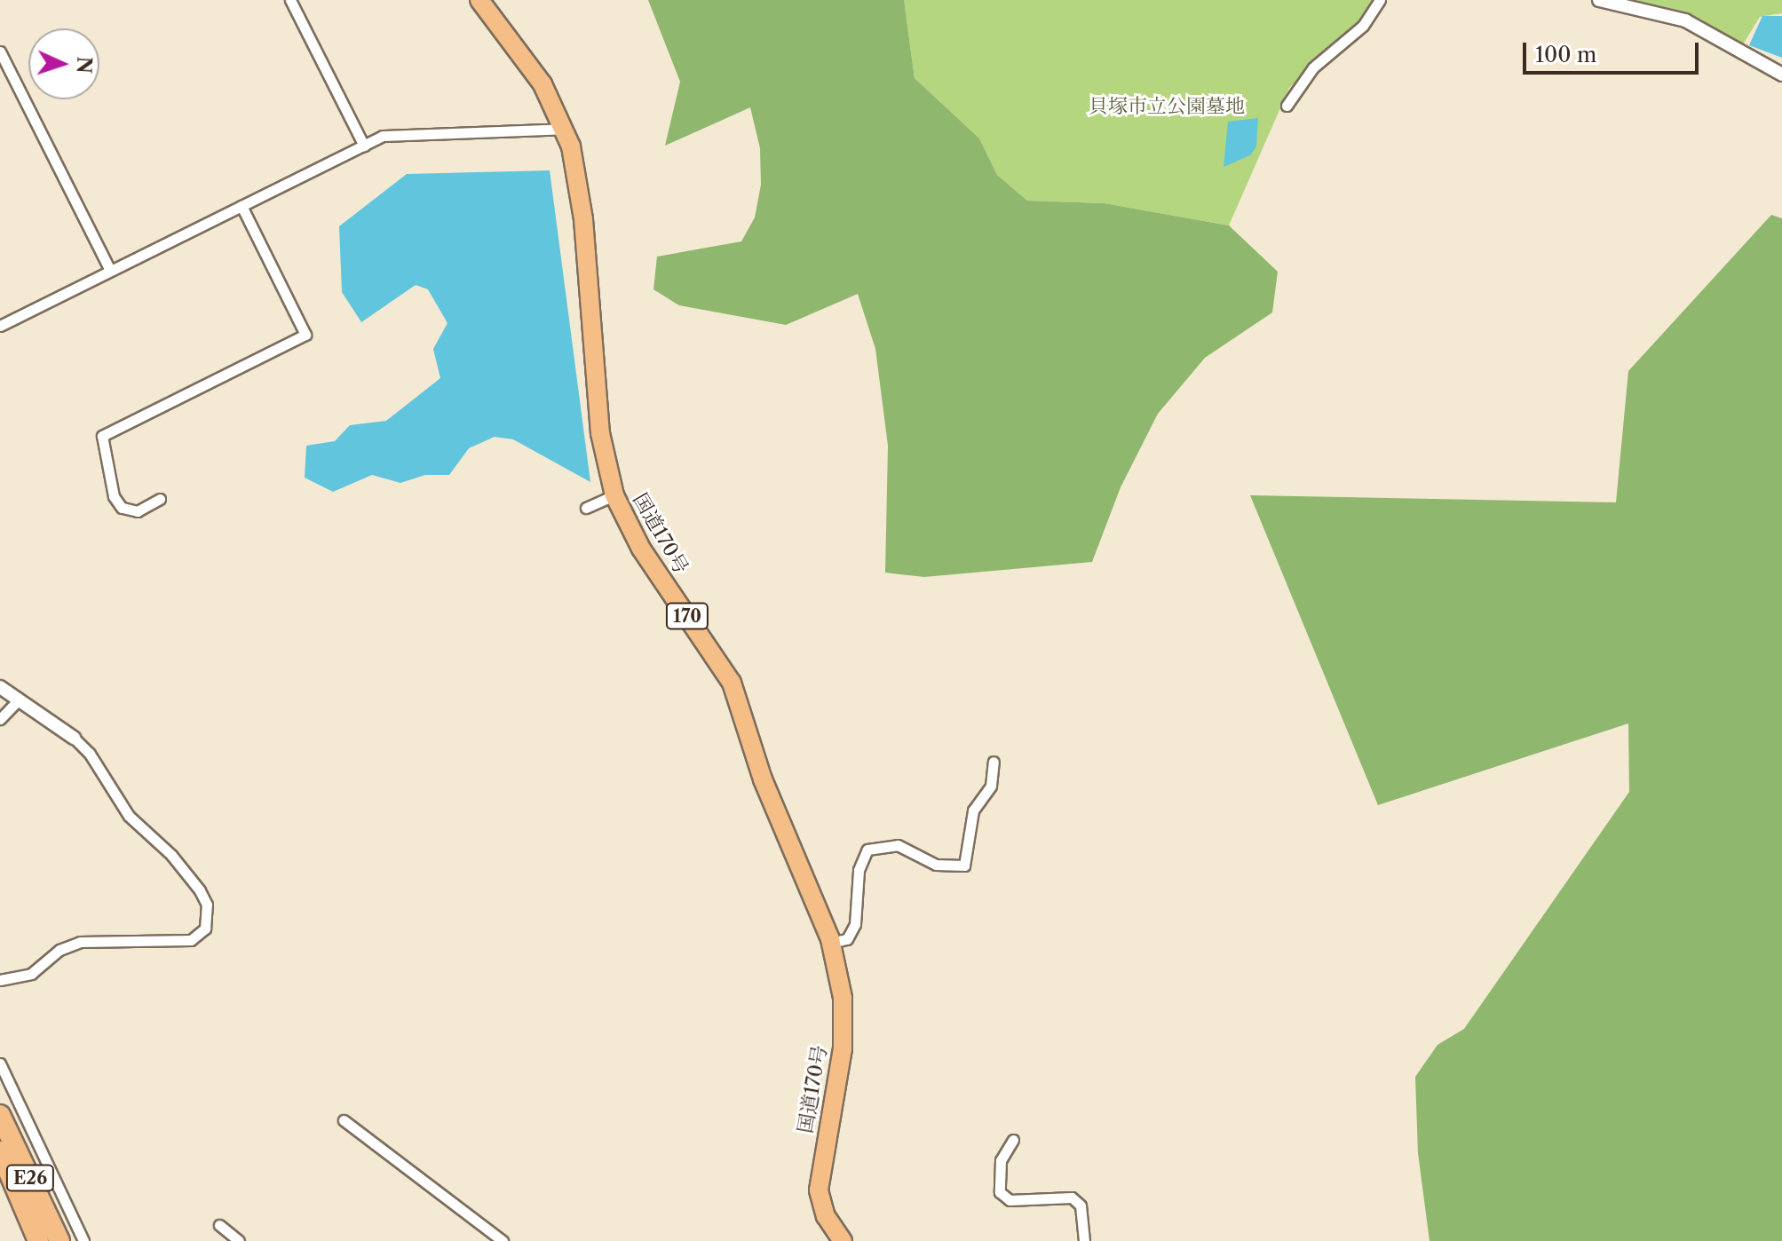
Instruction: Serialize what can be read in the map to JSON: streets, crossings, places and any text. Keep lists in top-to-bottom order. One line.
{"streets":{"highway":["国道170号","170","E26"]},"parks":["貝塚市立公園墓地"],"scale_bar":"100 m","north":"right"}
